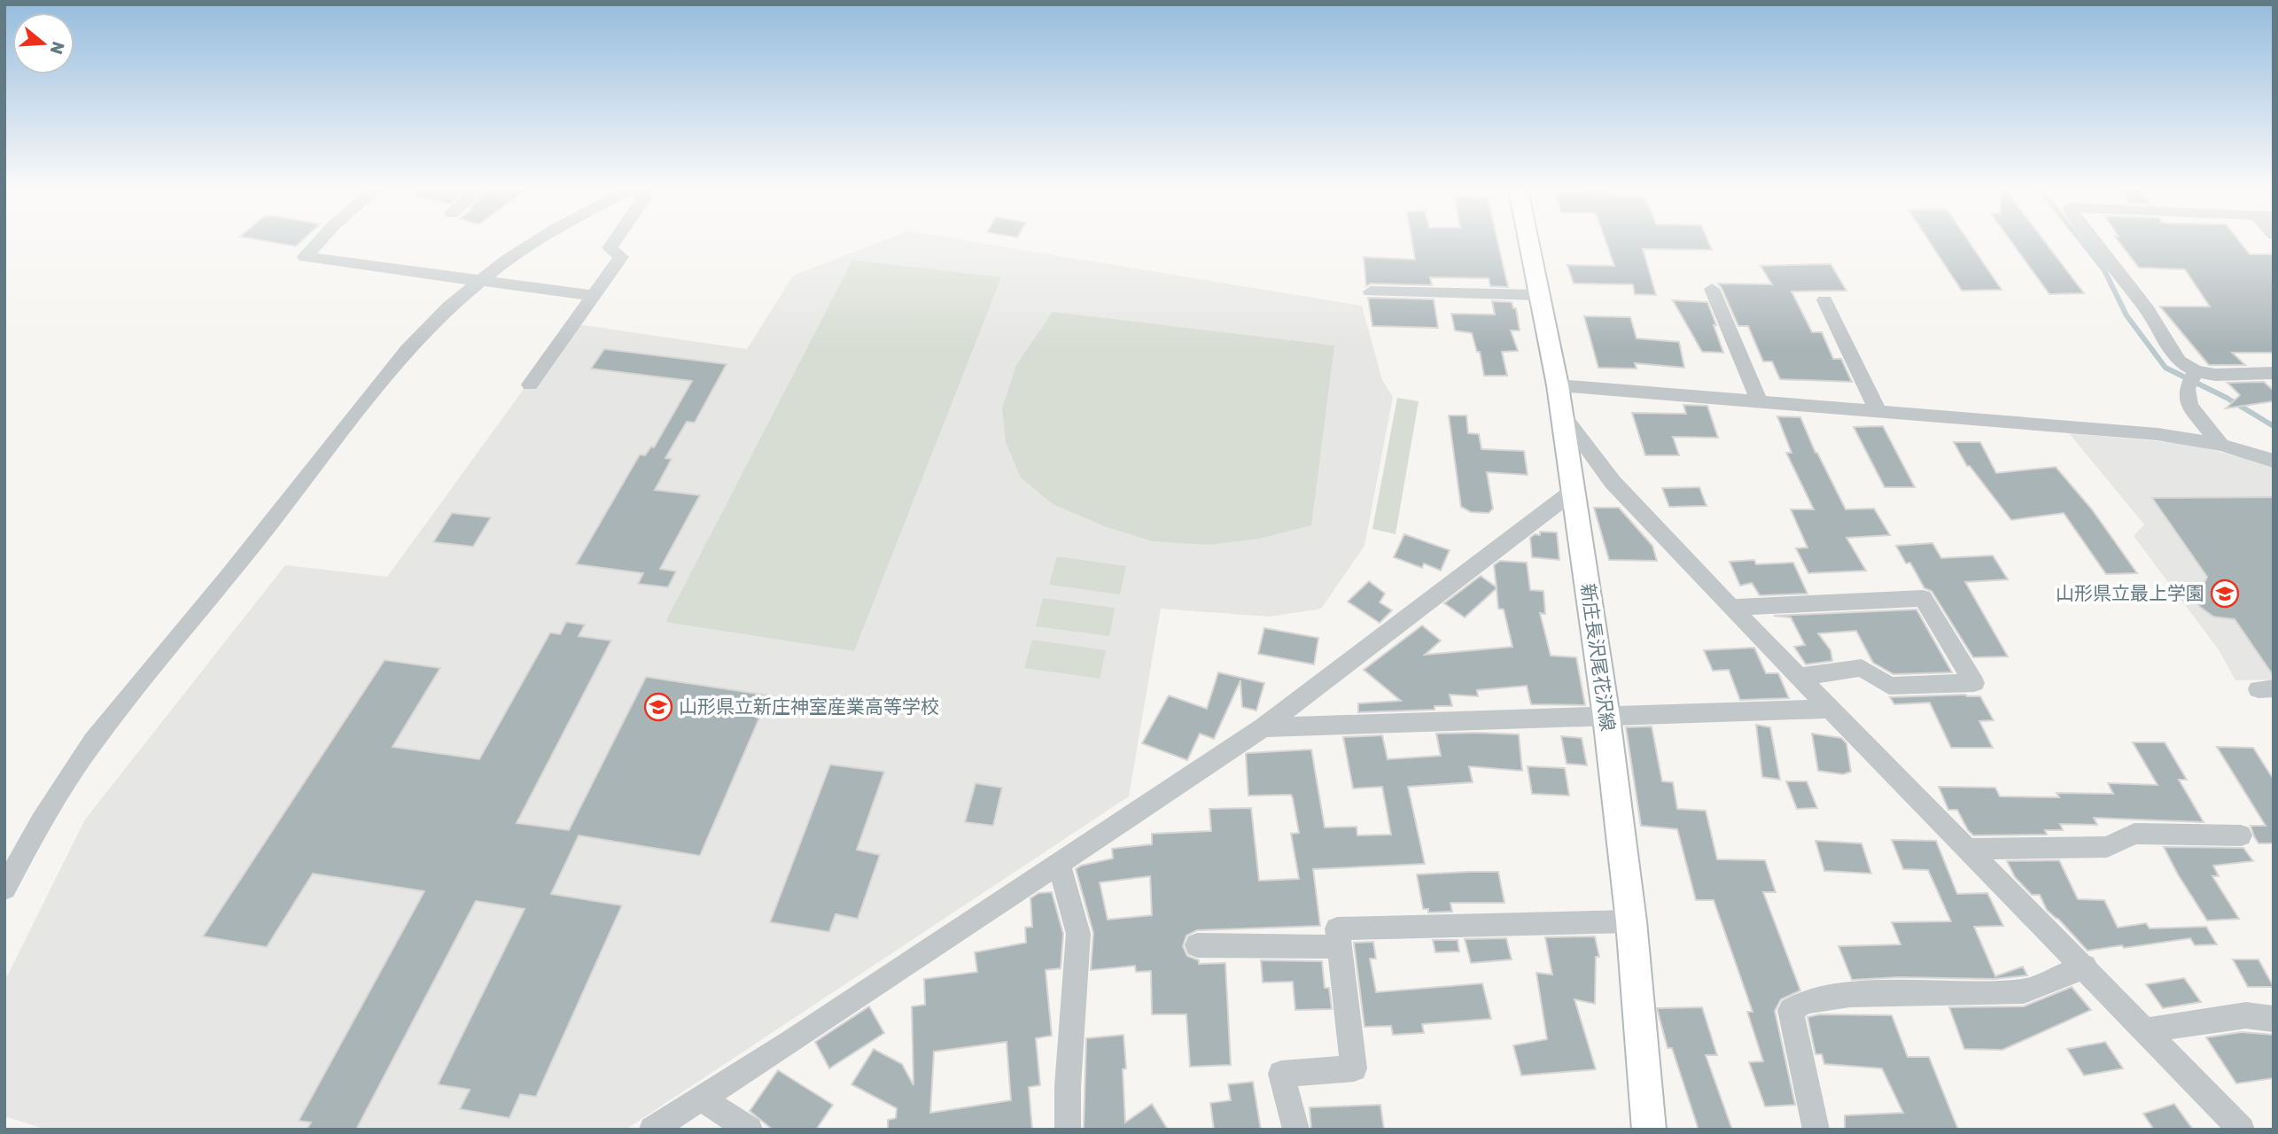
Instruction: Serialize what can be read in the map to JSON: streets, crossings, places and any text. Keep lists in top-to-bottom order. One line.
{"streets":{"main road":["新庄長沢尾花沢線"]},"places":{"school or university":["山形県立最上学園","山形県立新庄神室産業高等学校"]},"north":"right"}
